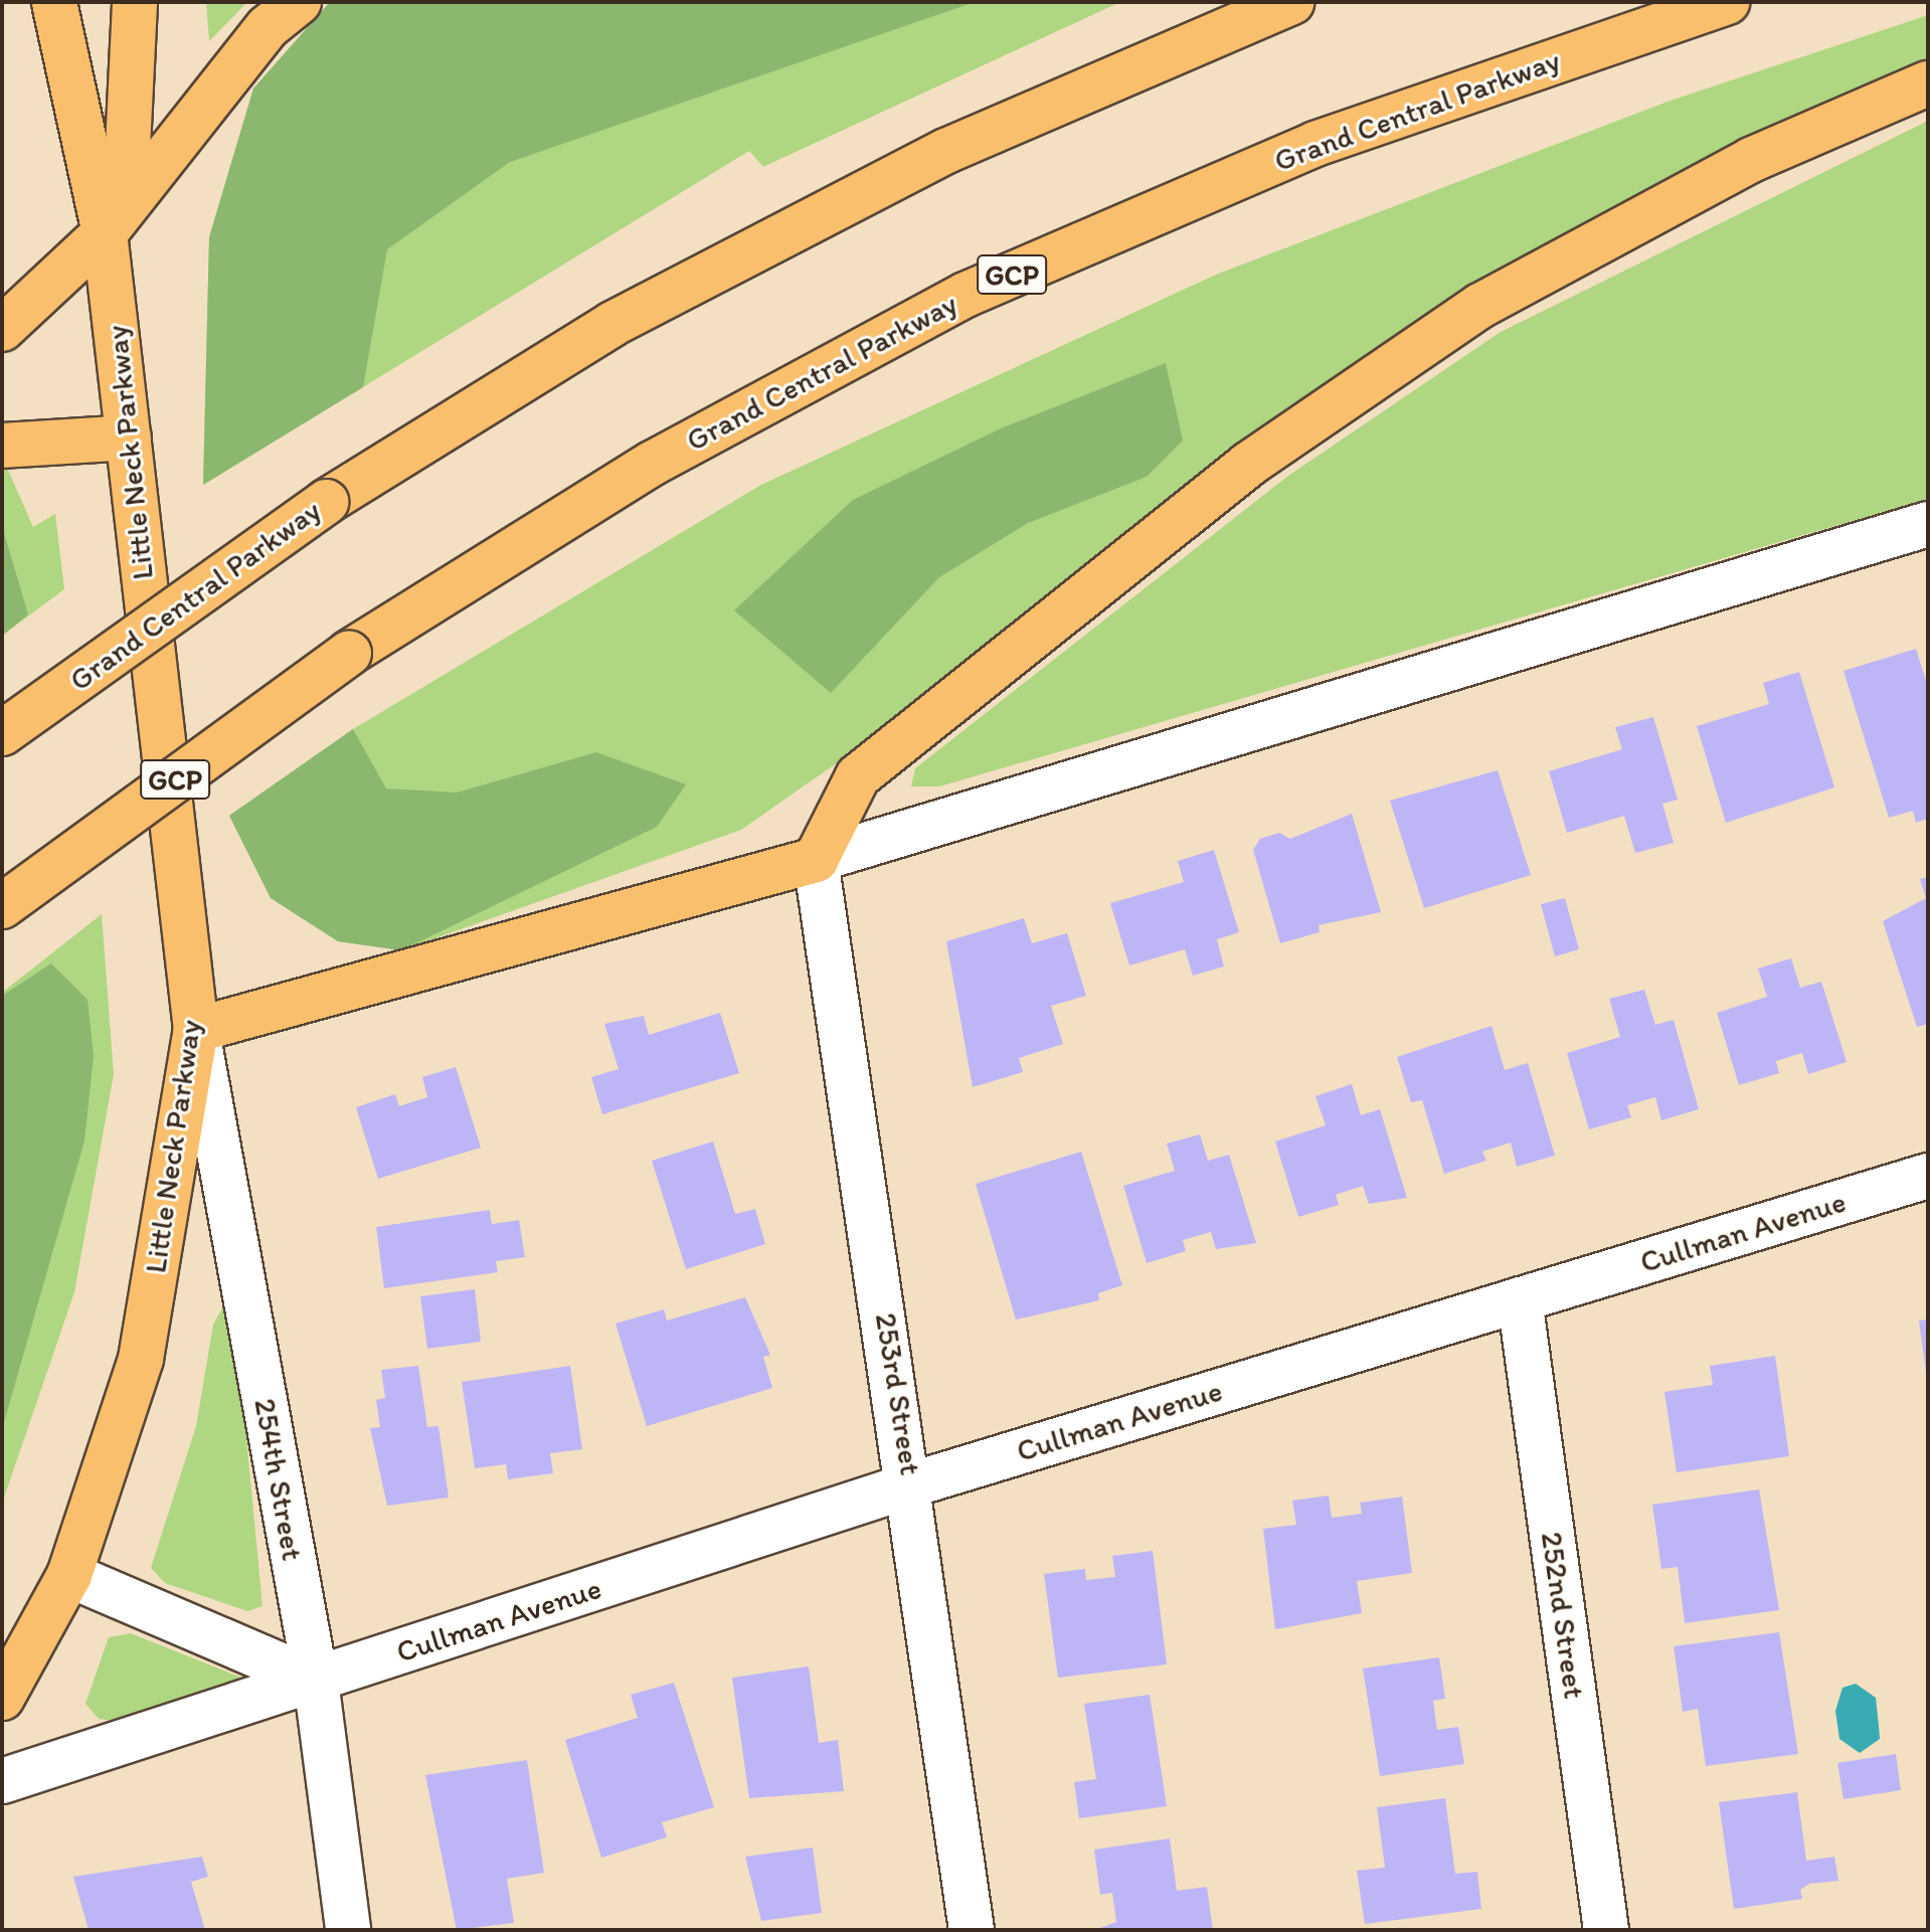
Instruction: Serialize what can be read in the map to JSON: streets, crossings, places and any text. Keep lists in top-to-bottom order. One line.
{"streets":{"main road":["Grand Central Parkway","GCP","Little Neck Parkway"],"street":["Cullman Avenue","253rd Street","254th Street","252nd Street"]},"crossings":[["Little Neck Parkway","254th Street"],["Cullman Avenue","253rd Street"],["Cullman Avenue","254th Street"],["Cullman Avenue","252nd Street"]]}
